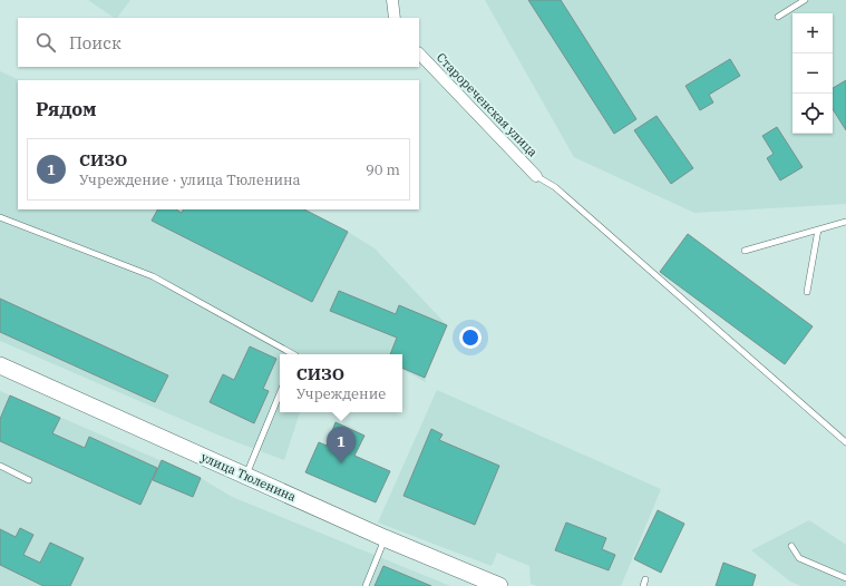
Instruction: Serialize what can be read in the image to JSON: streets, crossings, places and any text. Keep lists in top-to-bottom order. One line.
{"streets":{"main road":["улица Тюленина"],"street":["Старореченская улица"]},"page":{"map_buttons":["+","−"],"search":"Поиск","heading":"Рядом","list":[{"mark":"1","name":"СИЗО","note":"Учреждение · улица Тюленина","value":"90 m"}],"popup":["СИЗО","Учреждение"],"pins":"1"}}
